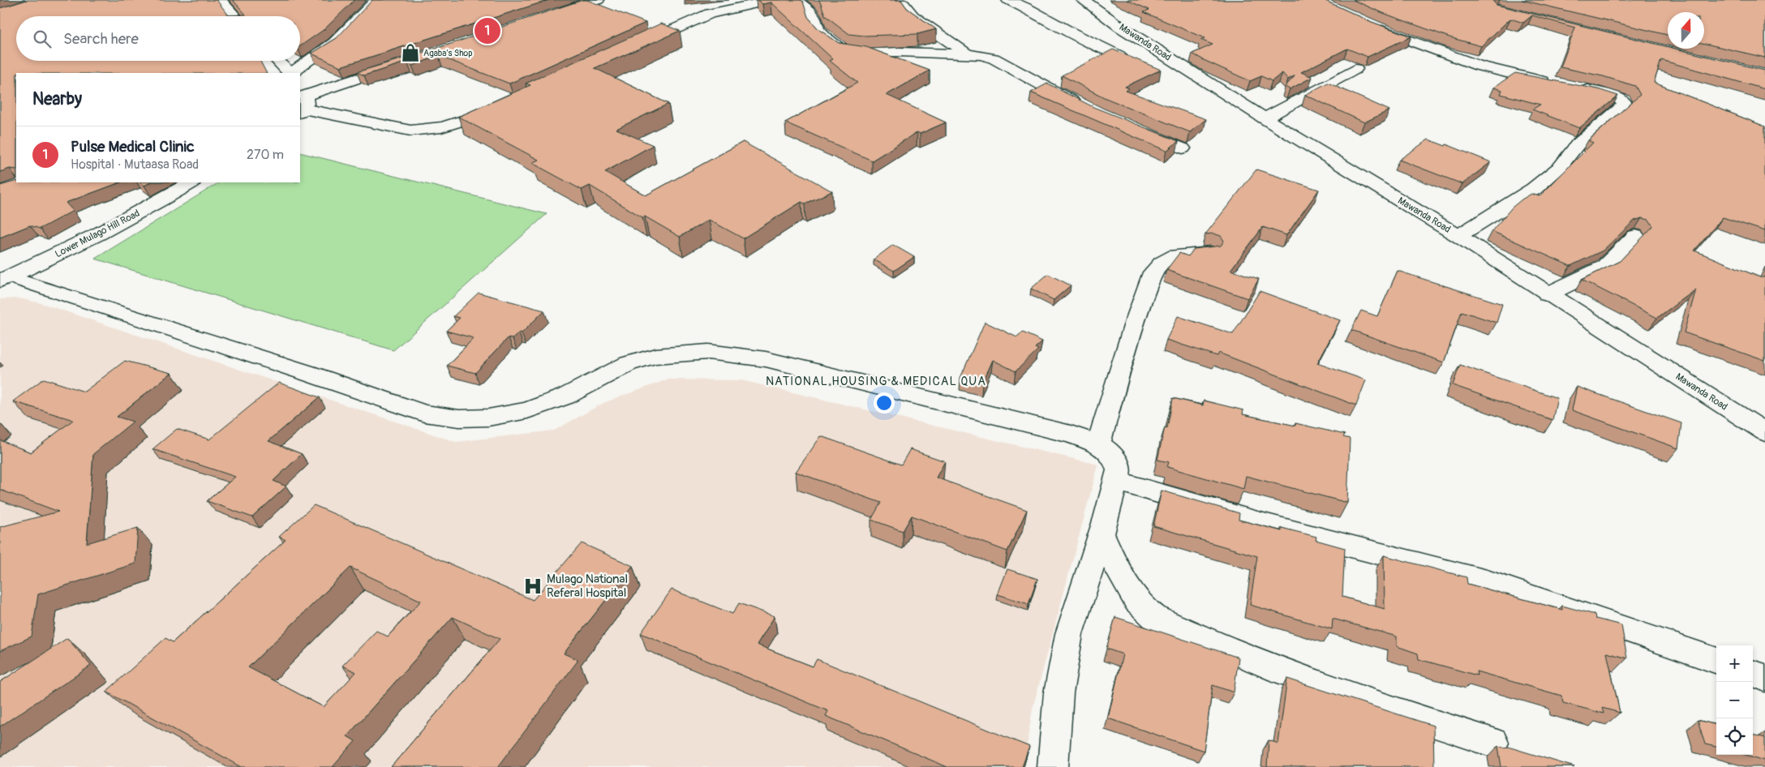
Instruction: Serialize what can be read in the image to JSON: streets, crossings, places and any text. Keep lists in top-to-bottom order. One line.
{"streets":{"street":["Mawanda Road","Lower Mulago Hill Road"]},"districts":["NATIONAL HOUSING & MEDICAL QUA"],"places":{"shop":["Agaba's Shop"],"hospital":["Mulago National Referal Hospital"]},"north":"top","page":{"pins":"1","search":"Search here","heading":"Nearby","list":[{"mark":"1","name":"Pulse Medical Clinic","note":"Hospital · Mutaasa Road","value":"270 m"}],"map_buttons":["+","−"]}}
